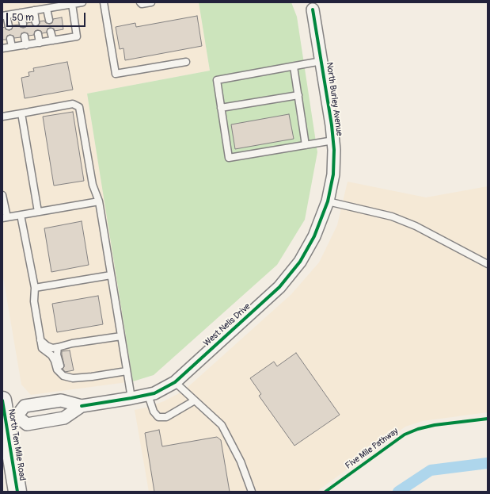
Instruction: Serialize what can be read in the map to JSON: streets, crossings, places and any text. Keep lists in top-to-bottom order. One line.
{"streets":{"main road":["North Ten Mile Road"],"street":["North Burley Avenue","West Nelis Drive"],"cycle path":["Five Mile Pathway"]},"crossings":[["North Burley Avenue","West Nelis Drive"],["West Nelis Drive","North Ten Mile Road"]],"scale_bar":"50 m"}
